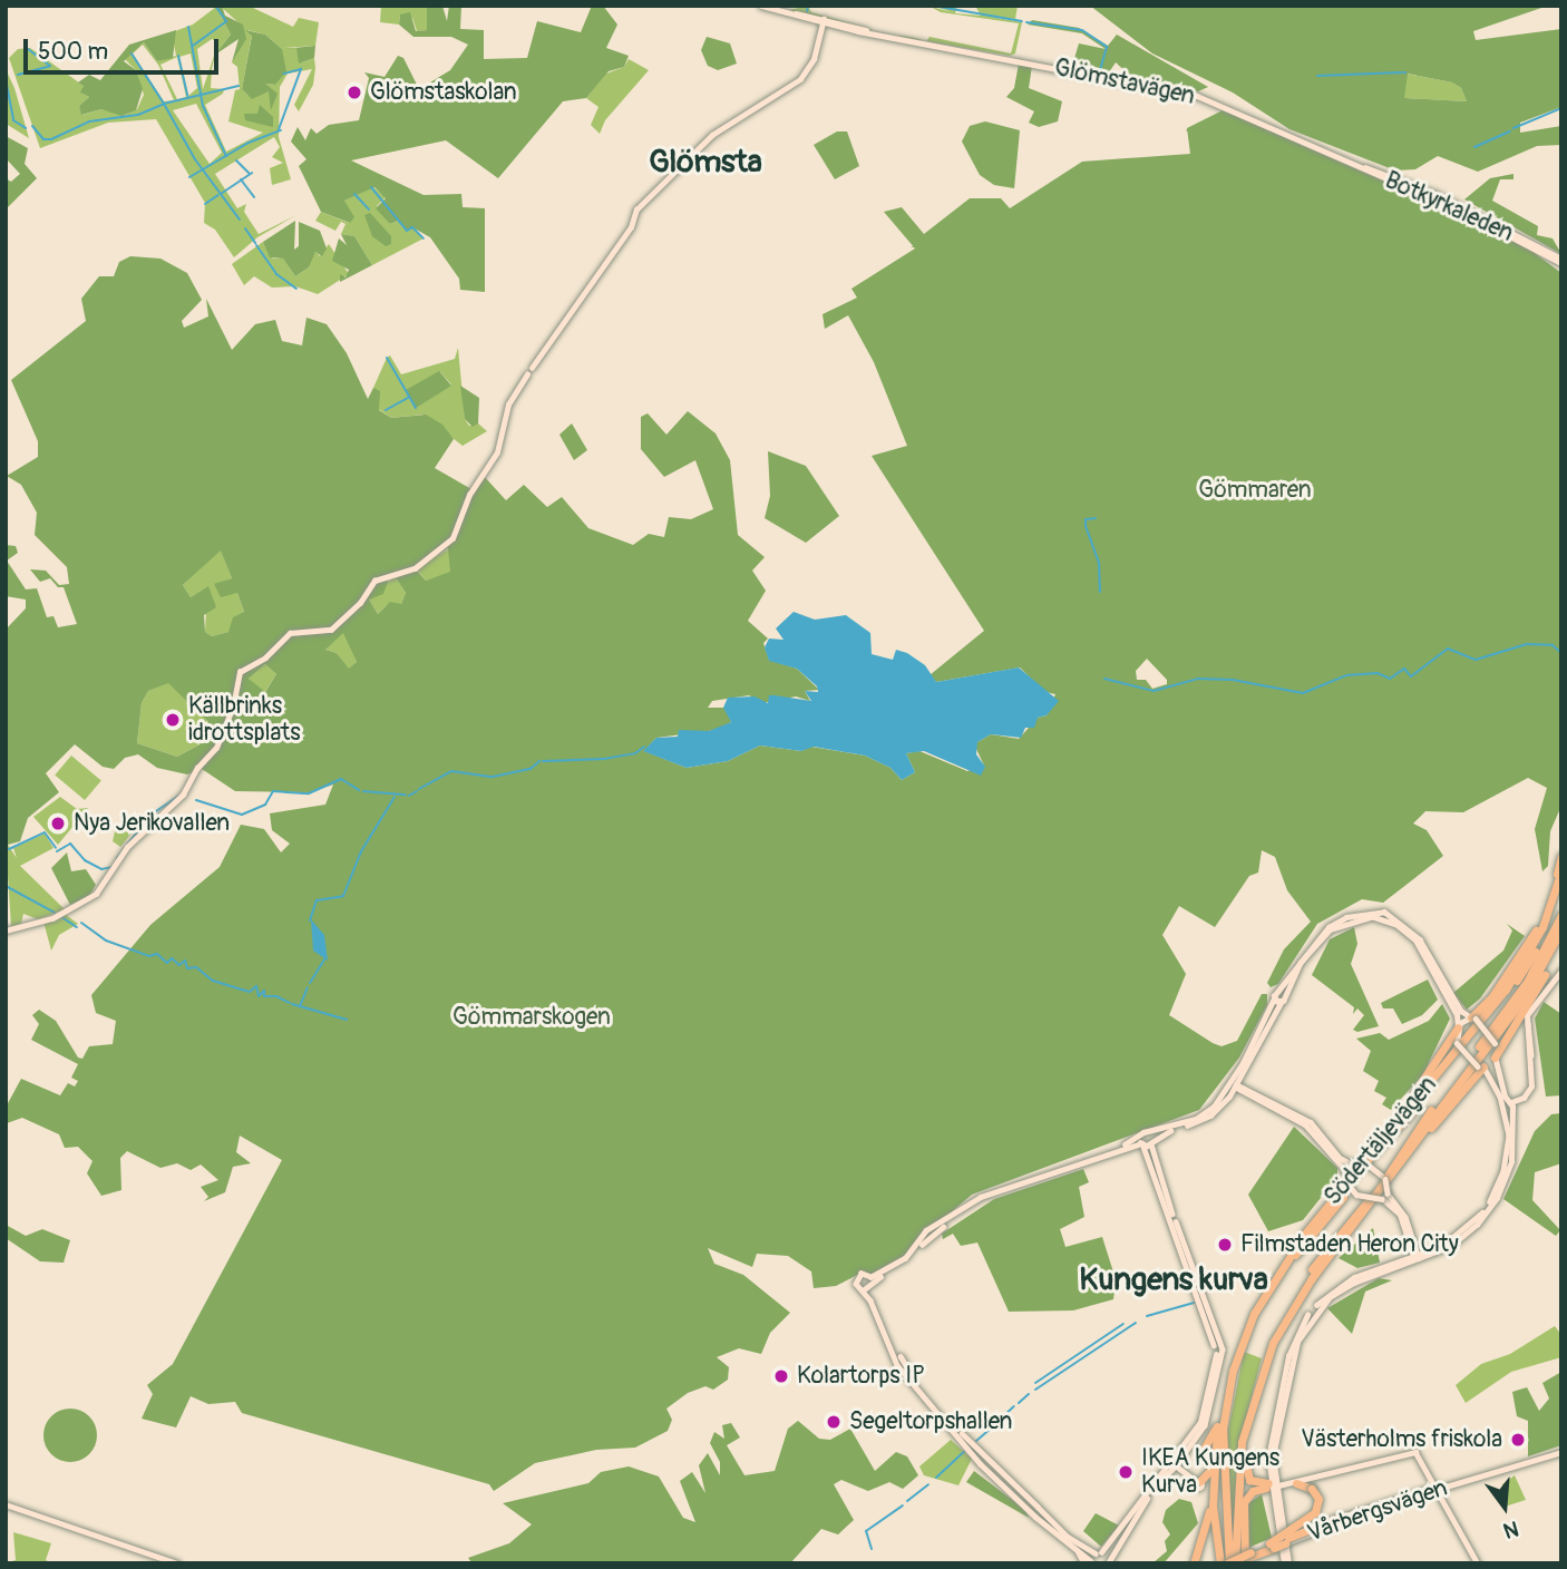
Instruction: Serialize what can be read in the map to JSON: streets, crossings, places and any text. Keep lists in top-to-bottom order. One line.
{"streets":{"highway":["Södertäljevägen"],"street":["Glömstavägen","Botkyrkaleden","Vårbergsvägen"]},"crossings":[["Glömstavägen","Botkyrkaleden"]],"districts":["Glömsta","Kungens kurva"],"parks":["Gömmaren","Gömmarskogen"],"places":["Glömstaskolan","Källbrinks idrottsplats","Nya Jerikovallen","Filmstaden Heron City","Kolartorps IP","Segeltorpshallen","Västerholms friskola","IKEA Kungens Kurva"],"scale_bar":"500 m","north":"bottom"}
